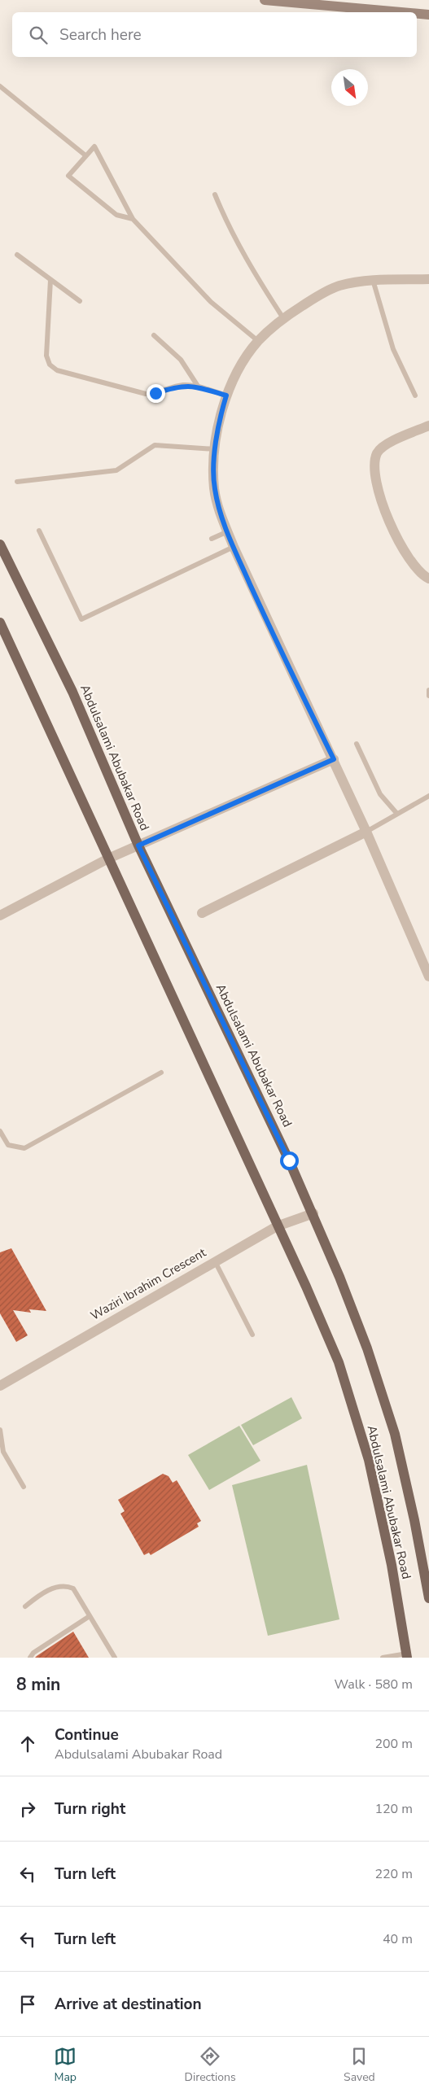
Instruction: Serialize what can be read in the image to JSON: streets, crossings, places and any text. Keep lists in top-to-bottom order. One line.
{"streets":{"main road":["Abdulsalami Abubakar Road"],"street":["Waziri Ibrahim Crescent"]},"crossings":[["Abdulsalami Abubakar Road","Waziri Ibrahim Crescent"]],"north":"bottom right","page":{"search":"Search here","heading":["8 min","Walk · 580 m"],"list":[["Continue","Abdulsalami Abubakar Road","200 m"],["Turn right","120 m"],["Turn left","220 m"],["Turn left","40 m"],"Arrive at destination"],"nav":["Map","Directions","Saved"]}}
